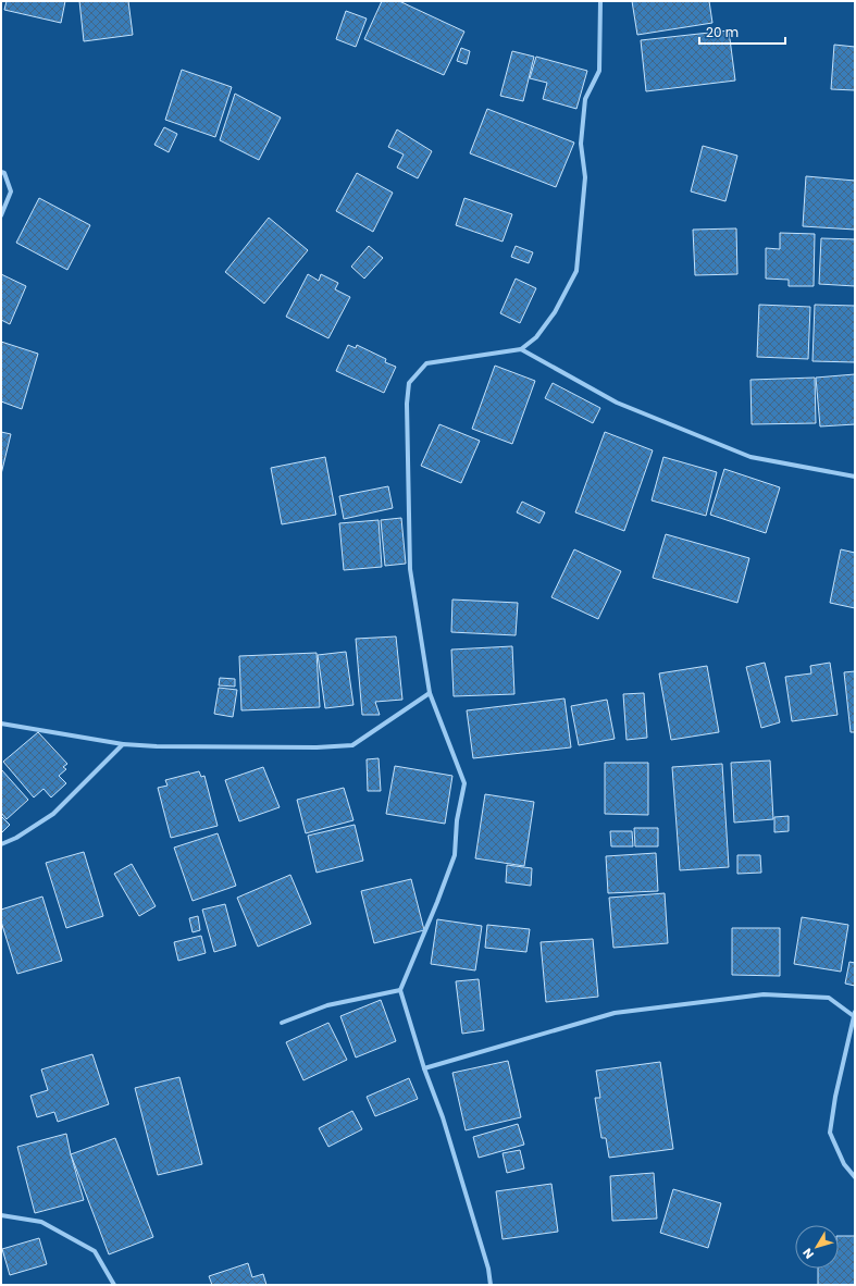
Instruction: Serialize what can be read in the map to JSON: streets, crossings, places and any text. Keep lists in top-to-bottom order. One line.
{"scale_bar":"20 m","north":"bottom left"}
